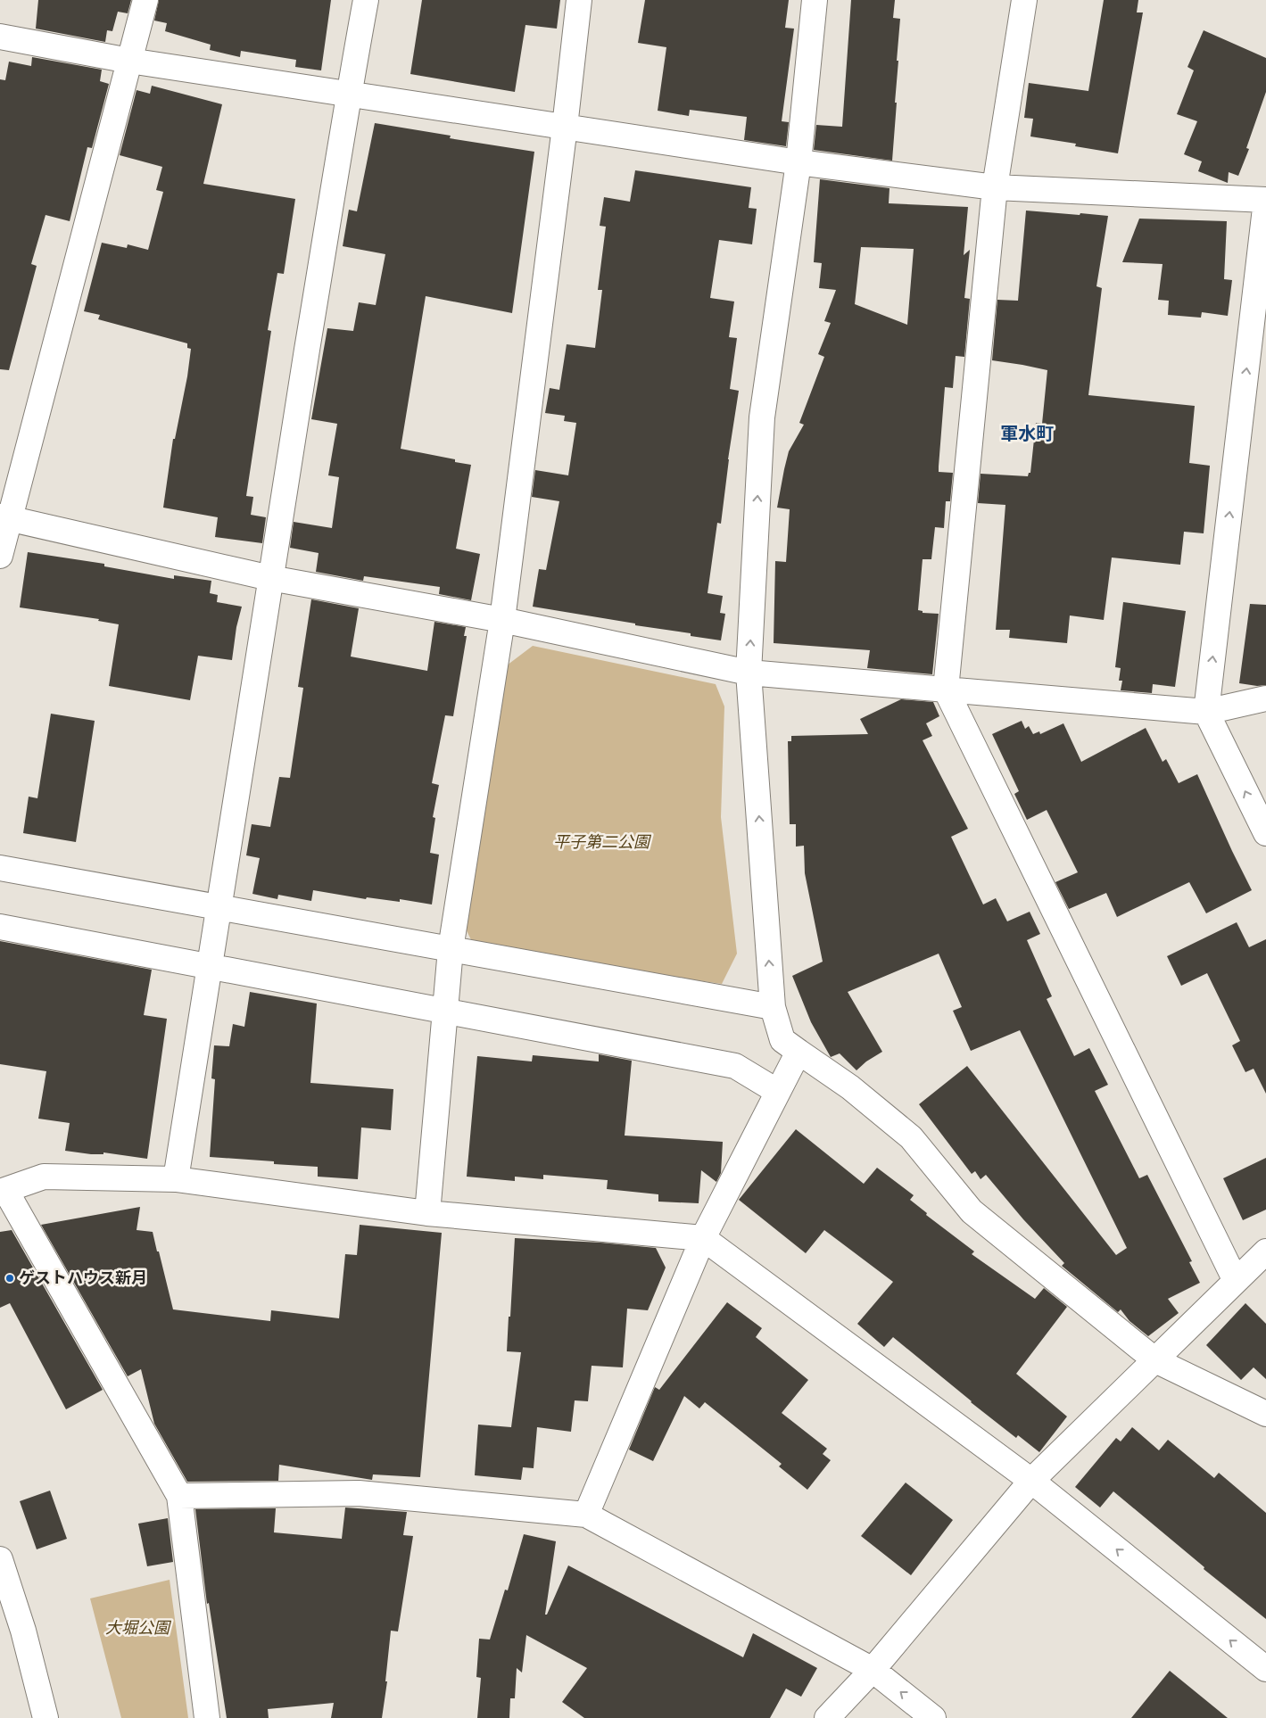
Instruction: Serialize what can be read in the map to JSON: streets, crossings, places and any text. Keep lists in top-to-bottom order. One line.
{"districts":["軍水町"],"parks":["平子第二公園","大堀公園"],"places":["ゲストハウス新月"]}
